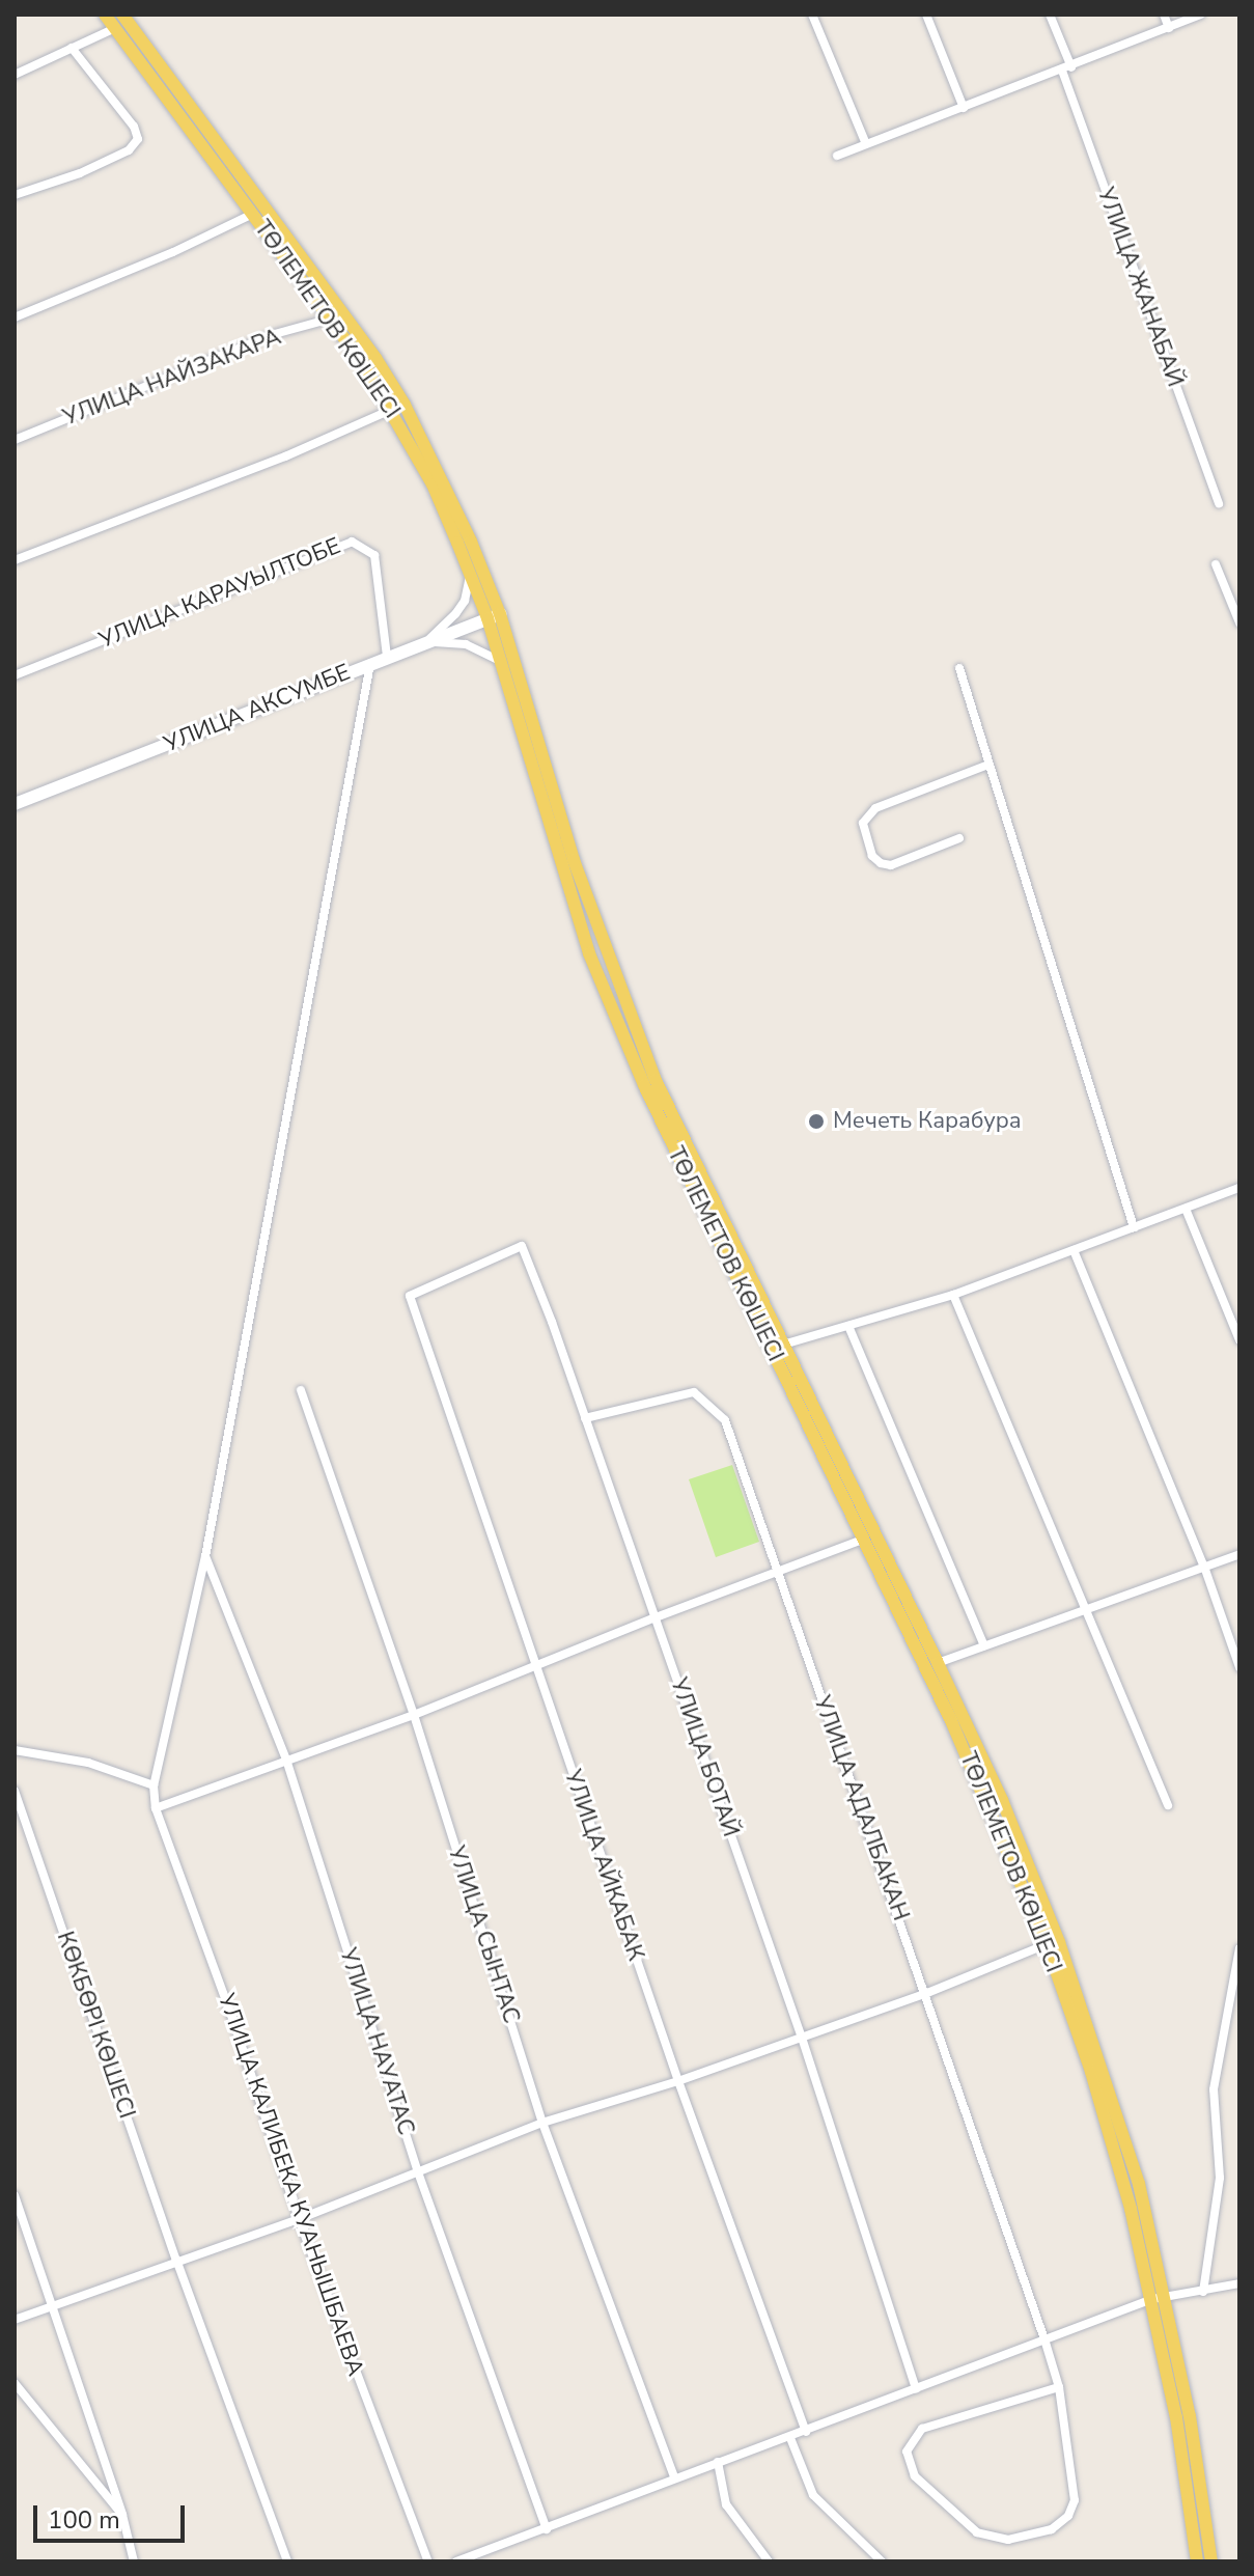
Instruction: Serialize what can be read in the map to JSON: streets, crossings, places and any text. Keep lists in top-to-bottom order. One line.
{"streets":{"main road":["ТӨЛЕМЕТОВ КӨШЕСІ","УЛИЦА АКСУМБЕ"],"street":["УЛИЦА ЖАНАБАЙ","УЛИЦА НАЙЗАКАРА","УЛИЦА КАРАУЫЛТОБЕ","УЛИЦА БОТАЙ","УЛИЦА АДАЛБАКАН","УЛИЦА АЙКАБАК","УЛИЦА СЫНТАС","КӨКБӨРІ КӨШЕСІ","УЛИЦА НАУАТАС","УЛИЦА КАЛИБЕКА КУАНЫШБАЕВА"]},"crossings":[["ТӨЛЕМЕТОВ КӨШЕСІ","УЛИЦА НАЙЗАКАРА"],["ТӨЛЕМЕТОВ КӨШЕСІ","УЛИЦА АКСУМБЕ"],["УЛИЦА КАРАУЫЛТОБЕ","УЛИЦА АКСУМБЕ"],["УЛИЦА АКСУМБЕ","УЛИЦА КАЛИБЕКА КУАНЫШБАЕВА"],["УЛИЦА БОТАЙ","УЛИЦА АДАЛБАКАН"],["УЛИЦА БОТАЙ","УЛИЦА АЙКАБАК"],["УЛИЦА НАУАТАС","УЛИЦА КАЛИБЕКА КУАНЫШБАЕВА"]],"places":["Мечеть Карабура"],"scale_bar":"100 m"}
